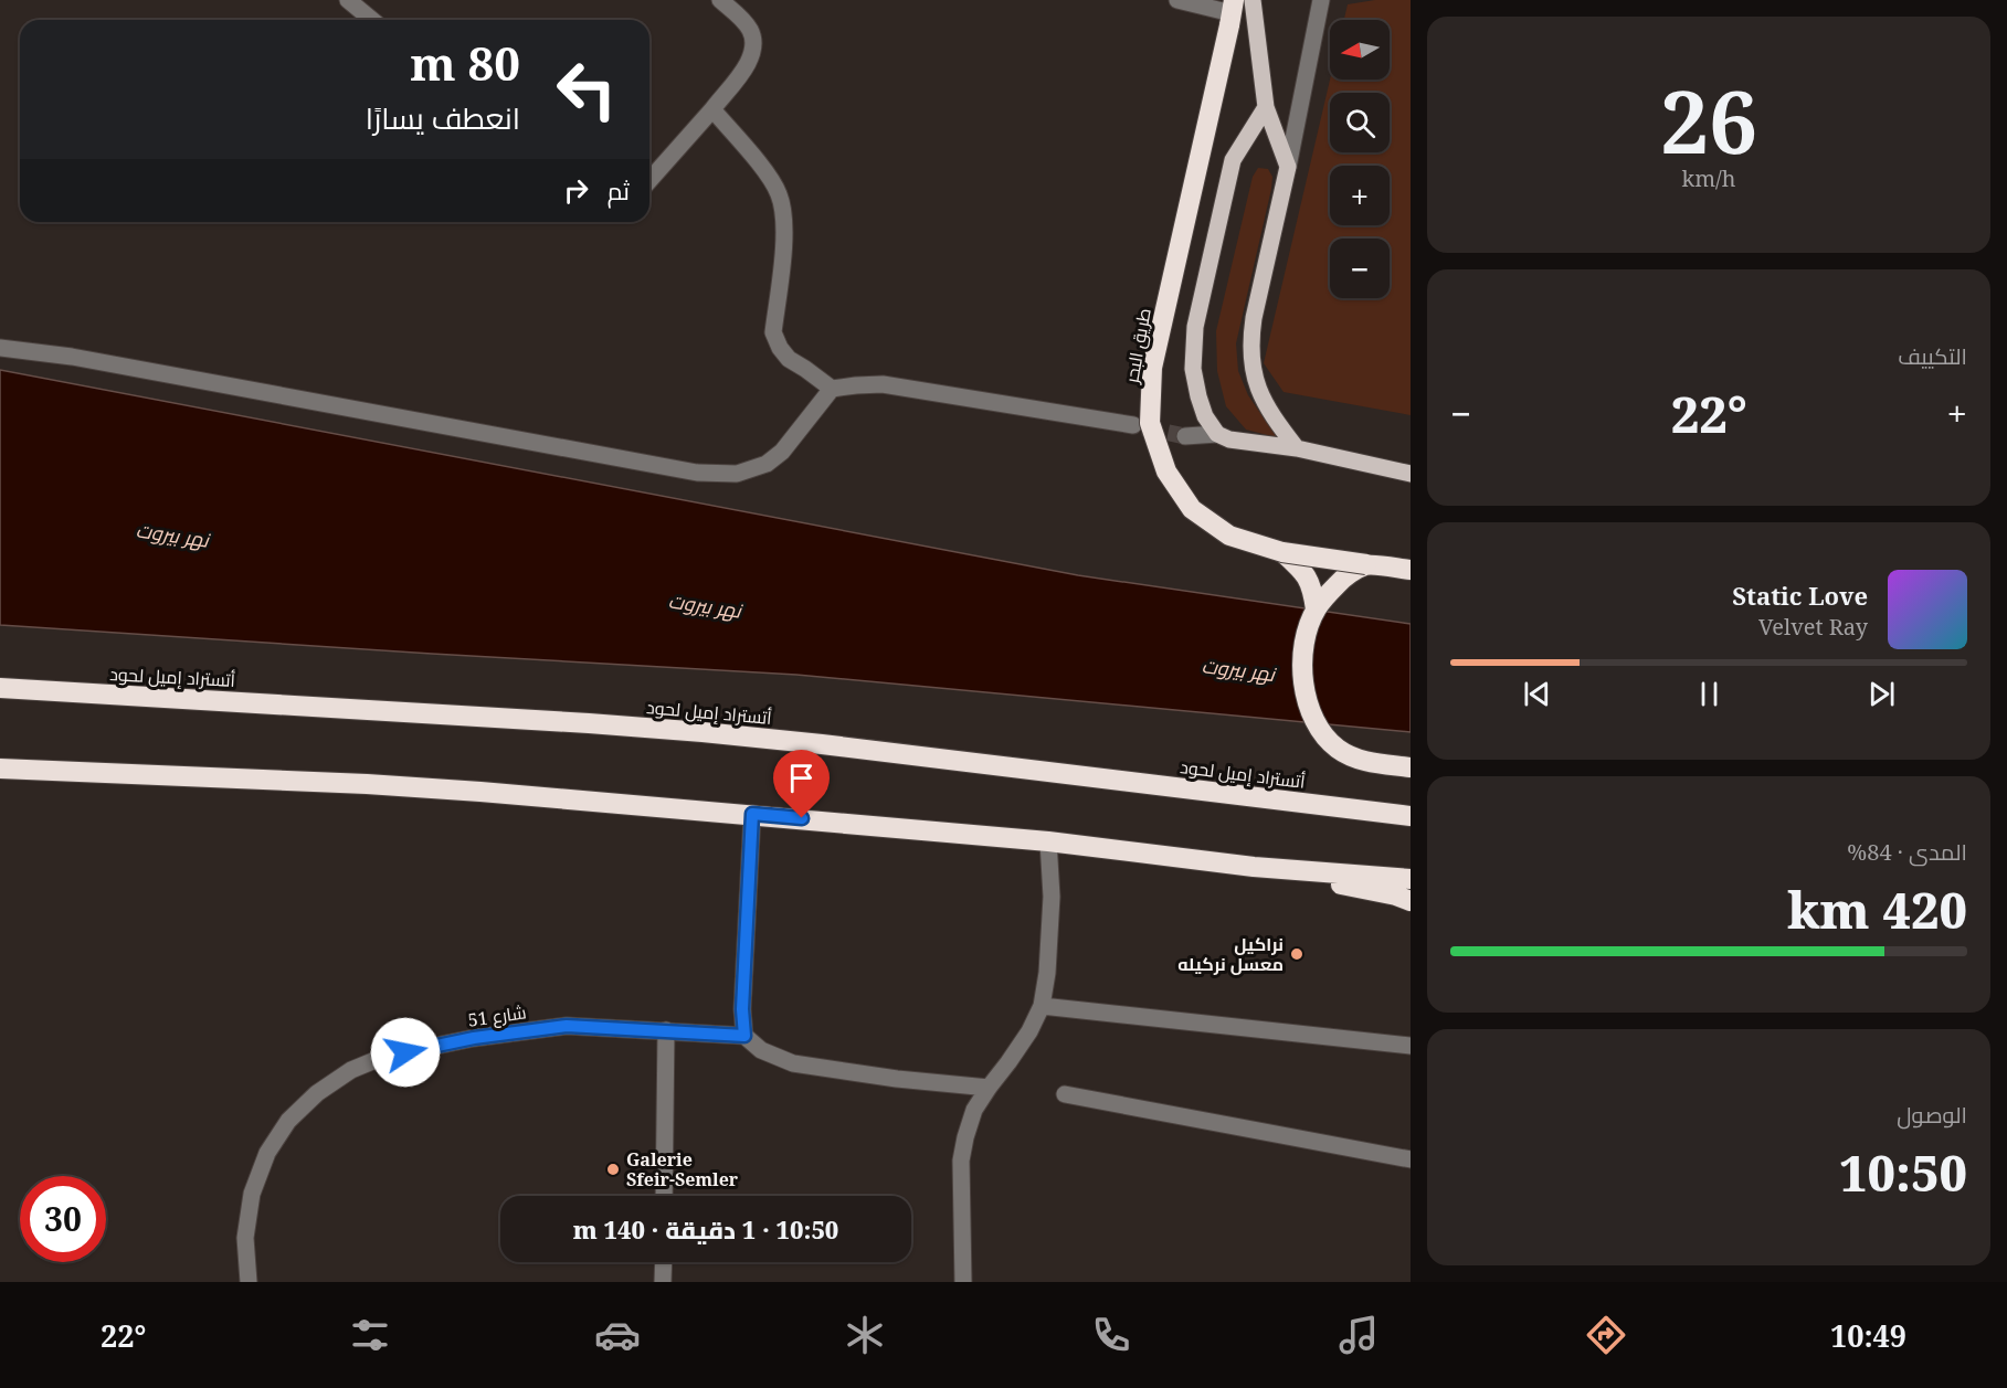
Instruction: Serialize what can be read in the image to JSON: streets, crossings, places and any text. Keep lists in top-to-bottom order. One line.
{"streets":{"highway":["طريق البحر","أتستراد إميل لحود"],"street":["شارع 51"]},"water":["نهر بيروت"],"places":["نراكيل معسل نركيله","Galerie Sfeir-Semler"],"north":"left","page":{"tile":[["26","km/h"],"التكييف",["المدى · 84%","420 km"],["الوصول","10:50"]],"map_buttons":["+","−"],"turn":["80 m","انعطف يسارًا"],"then":"ثم","heat":["−","22°","+"],"song":["Static Love","Velvet Ray"],"limit":"30","trip":"10:50 · 1 دقيقة · 140 m","tabs":["10:49","22°"]}}
